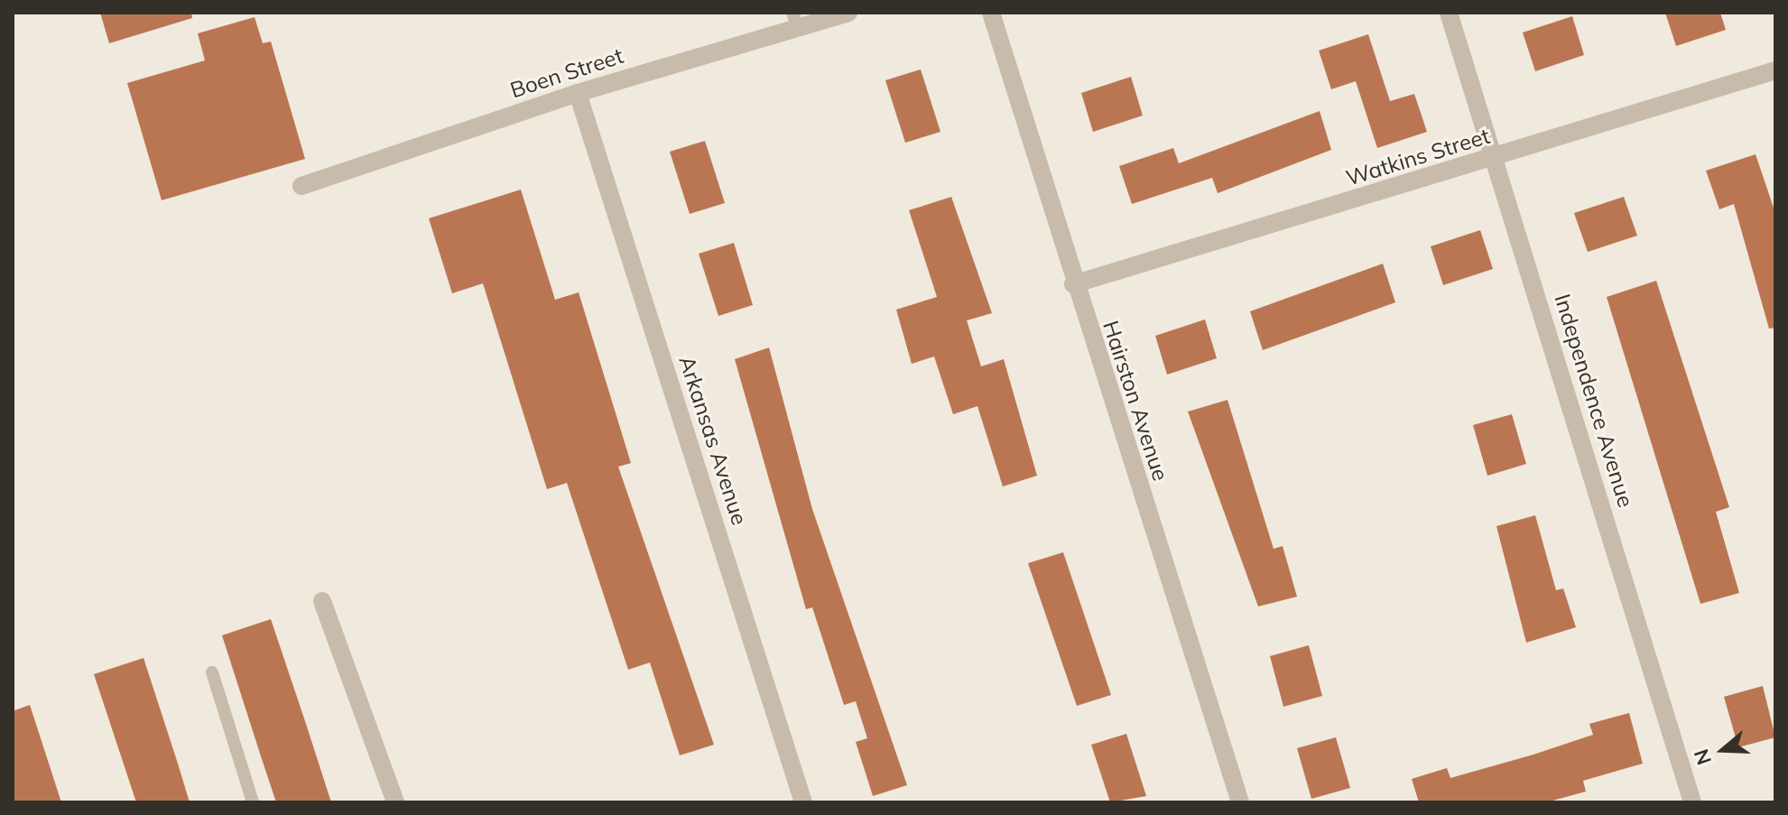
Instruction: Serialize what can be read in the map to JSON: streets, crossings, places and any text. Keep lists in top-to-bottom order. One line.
{"streets":{"street":["Boen Street","Watkins Street","Hairston Avenue","Independence Avenue","Arkansas Avenue"]},"crossings":[["Boen Street","Arkansas Avenue"],["Watkins Street","Hairston Avenue"],["Watkins Street","Independence Avenue"]],"north":"left"}
